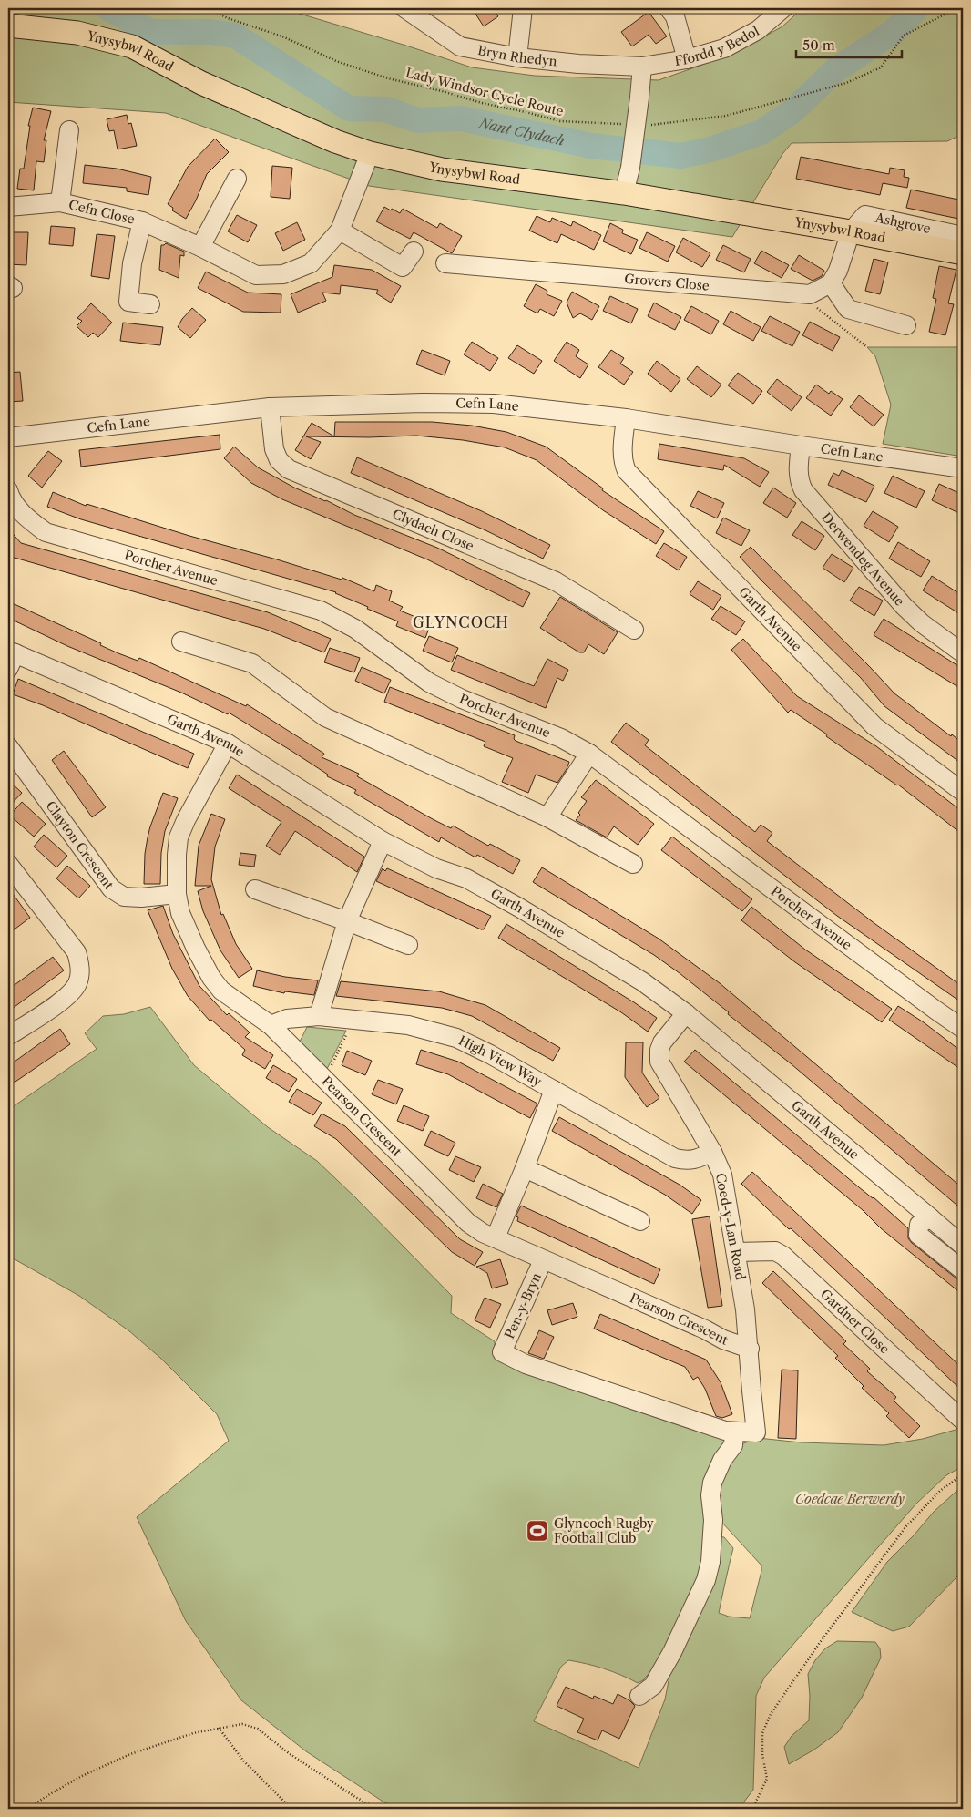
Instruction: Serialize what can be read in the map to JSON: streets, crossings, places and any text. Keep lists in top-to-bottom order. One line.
{"streets":{"main road":["Ynysybwl Road"],"street":["Ffordd y Bedol","Bryn Rhedyn","Cefn Close","Ashgrove","Grovers Close","Cefn Lane","Clydach Close","Derwendeg Avenue","Porcher Avenue","Garth Avenue","Clayton Crescent","High View Way","Pearson Crescent","Coed-y-Lan Road","Pen-y-Bryn","Gardner Close"],"path":["Lady Windsor Cycle Route"]},"crossings":[["Ffordd y Bedol","Bryn Rhedyn"],["Ynysybwl Road","Cefn Close"],["Ynysybwl Road","Ashgrove"],["Cefn Lane","Clydach Close"],["Cefn Lane","Derwendeg Avenue"],["Cefn Lane","Garth Avenue"],["Garth Avenue","Pearson Crescent"],["Garth Avenue","Coed-y-Lan Road"],["Clayton Crescent","Pearson Crescent"],["High View Way","Pearson Crescent"],["High View Way","Coed-y-Lan Road"],["Pearson Crescent","Coed-y-Lan Road"],["Pearson Crescent","Pen-y-Bryn"],["Coed-y-Lan Road","Pen-y-Bryn"],["Coed-y-Lan Road","Gardner Close"]],"districts":["GLYNCOCH"],"water":["Nant Clydach"],"parks":["Coedcae Berwerdy"],"places":{"sports":["Glyncoch Rugby Football Club"]},"scale_bar":"50 m"}
